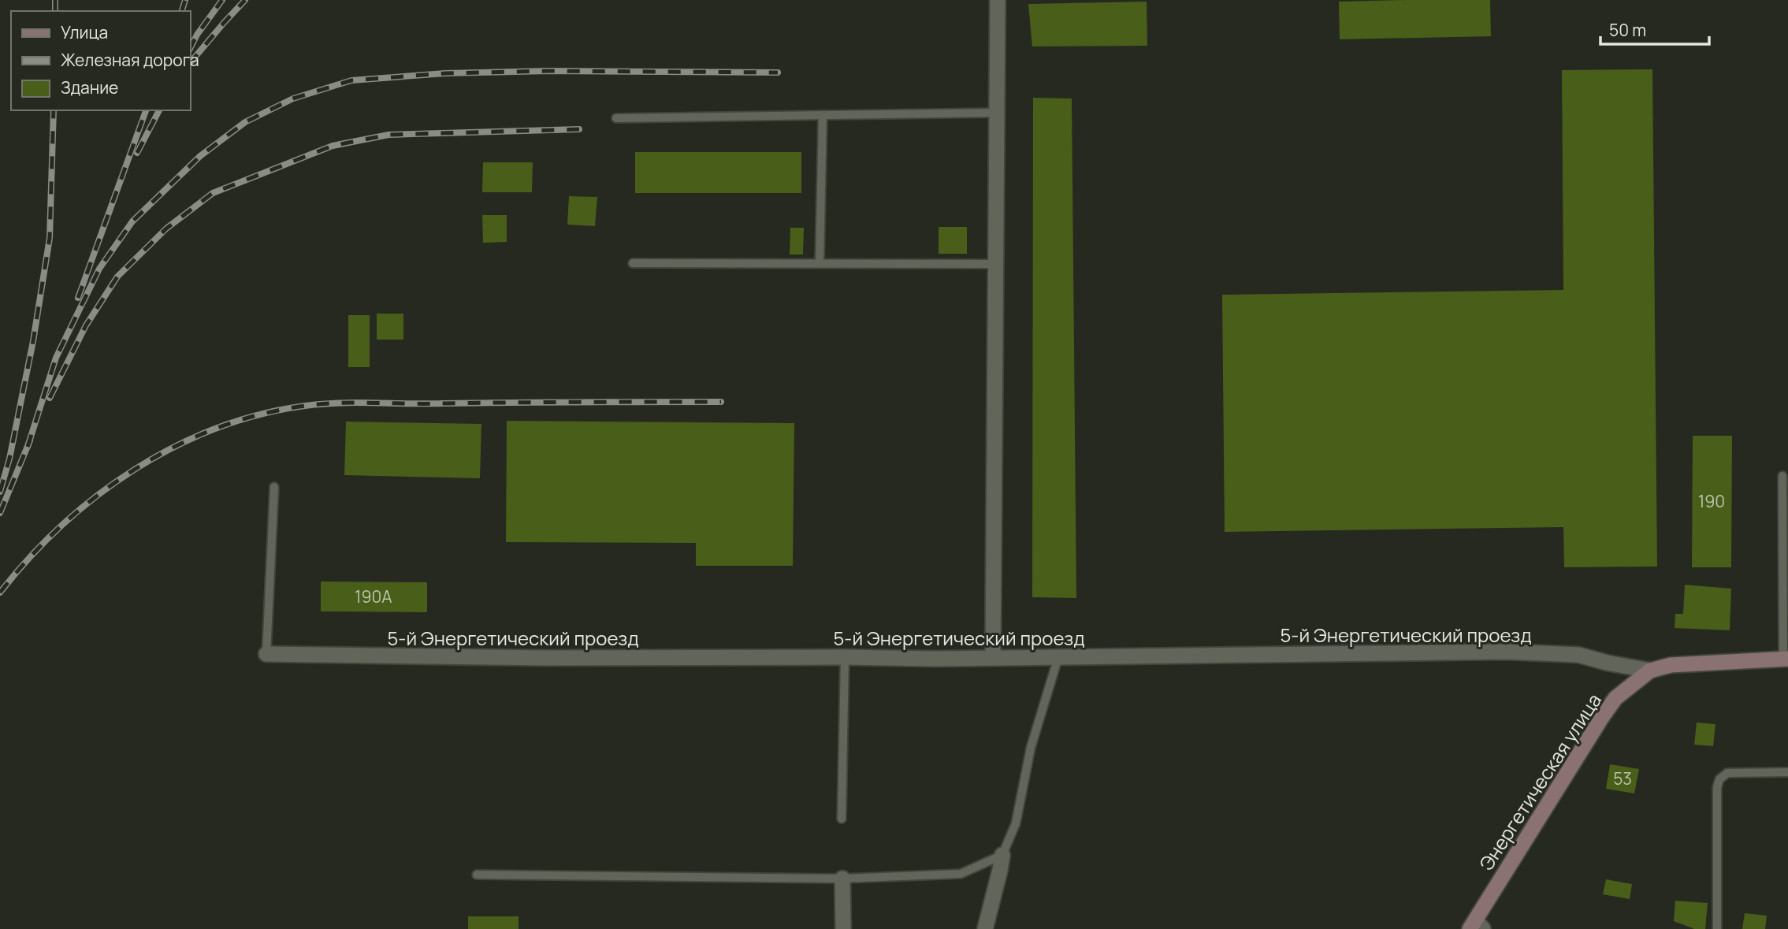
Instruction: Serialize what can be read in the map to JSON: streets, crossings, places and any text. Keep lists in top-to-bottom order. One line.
{"streets":{"main road":["Энергетическая улица"],"street":["5-й Энергетический проезд"]},"crossings":[["5-й Энергетический проезд","Энергетическая улица"]],"house_numbers":["190","190А","53"],"legend":["Улица","Железная дорога","Здание"],"scale_bar":"50 m"}
